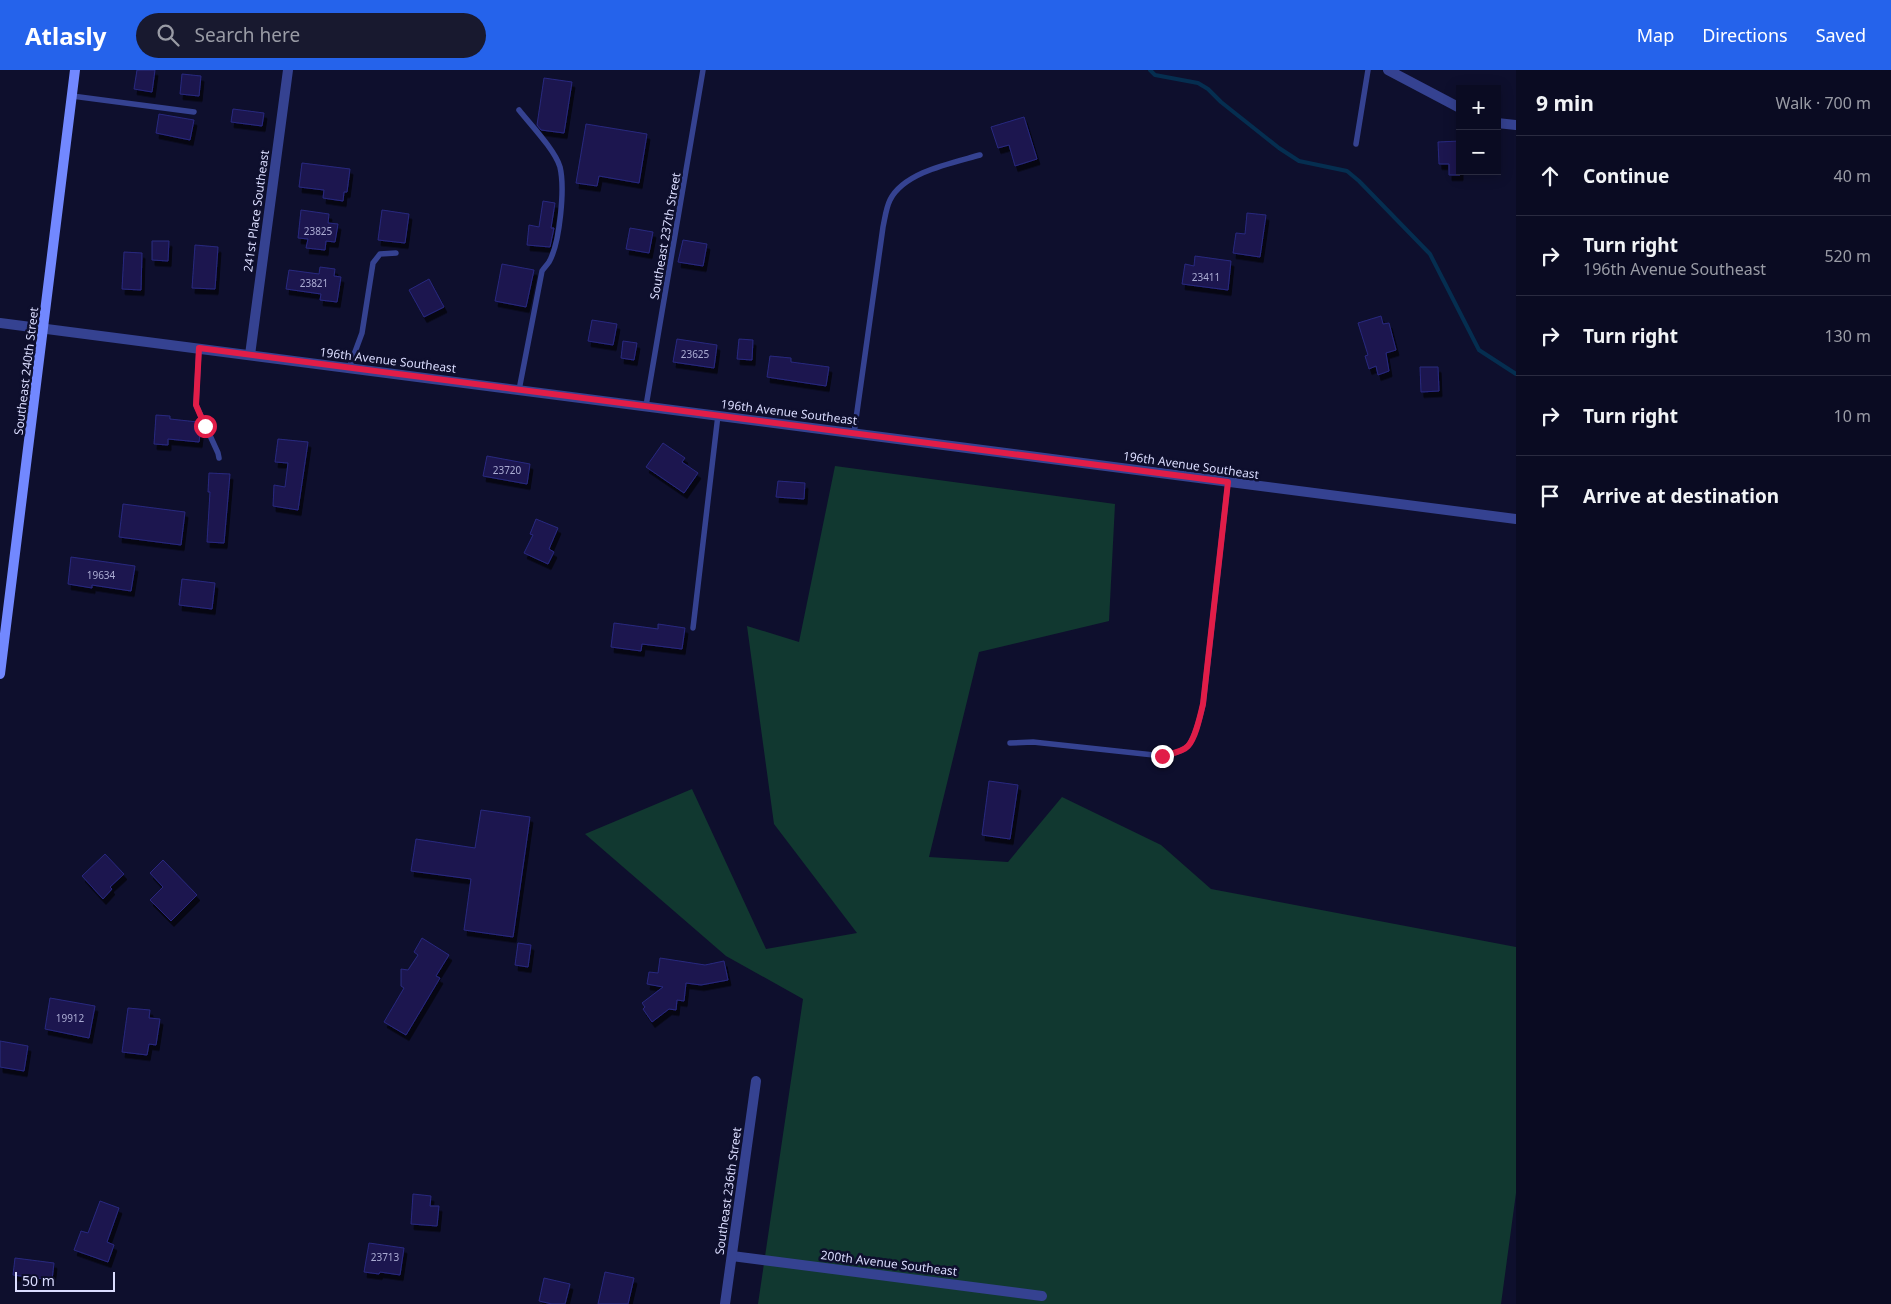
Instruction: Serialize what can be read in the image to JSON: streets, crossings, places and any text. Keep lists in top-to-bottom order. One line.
{"streets":{"main road":["Southeast 240th Street"],"street":["241st Place Southeast","196th Avenue Southeast","Southeast 236th Street","200th Avenue Southeast"],"lane":["Southeast 237th Street"]},"crossings":[["241st Place Southeast","196th Avenue Southeast"],["Southeast 237th Street","196th Avenue Southeast"],["196th Avenue Southeast","Southeast 240th Street"],["Southeast 236th Street","200th Avenue Southeast"]],"house_numbers":["23825","23411","23821","23625","23720","19634","19912","23713"],"scale_bar":"50 m","page":{"header":"Atlasly","search":"Search here","nav":["Map","Directions","Saved"],"heading":["9 min","Walk · 700 m"],"map_buttons":["+","−"],"list":[["Continue","40 m"],["Turn right","196th Avenue Southeast","520 m"],["Turn right","130 m"],["Turn right","10 m"],"Arrive at destination"],"scale":"50 m"}}
